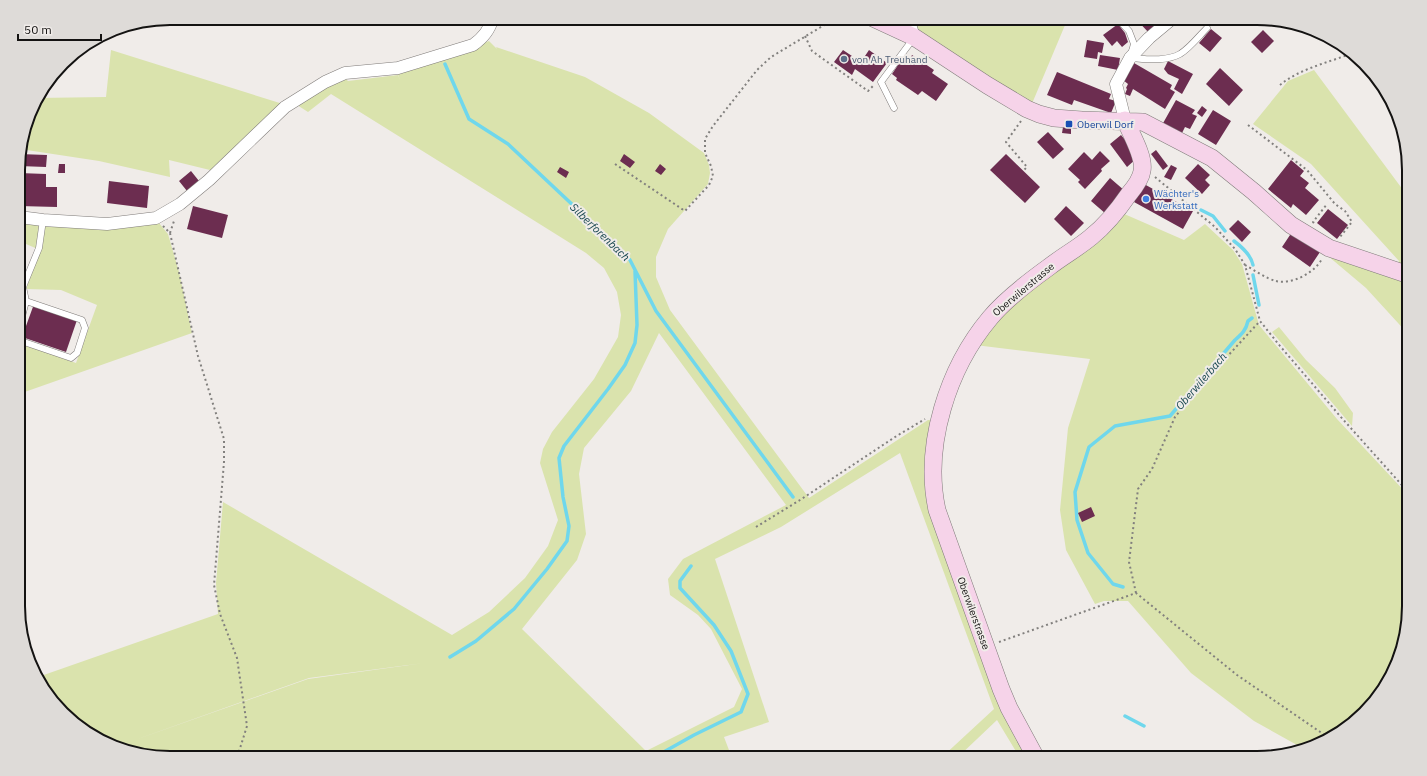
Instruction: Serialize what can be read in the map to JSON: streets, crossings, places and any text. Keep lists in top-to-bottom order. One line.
{"streets":{"street":["Oberwilerstrasse"]},"water":["Silberforenbach","Oberwilerbach"],"places":{"other":["von Ah Treuhand","Wächter's Werkstatt"],"transit":["Oberwil Dorf"]},"scale_bar":"50 m"}
